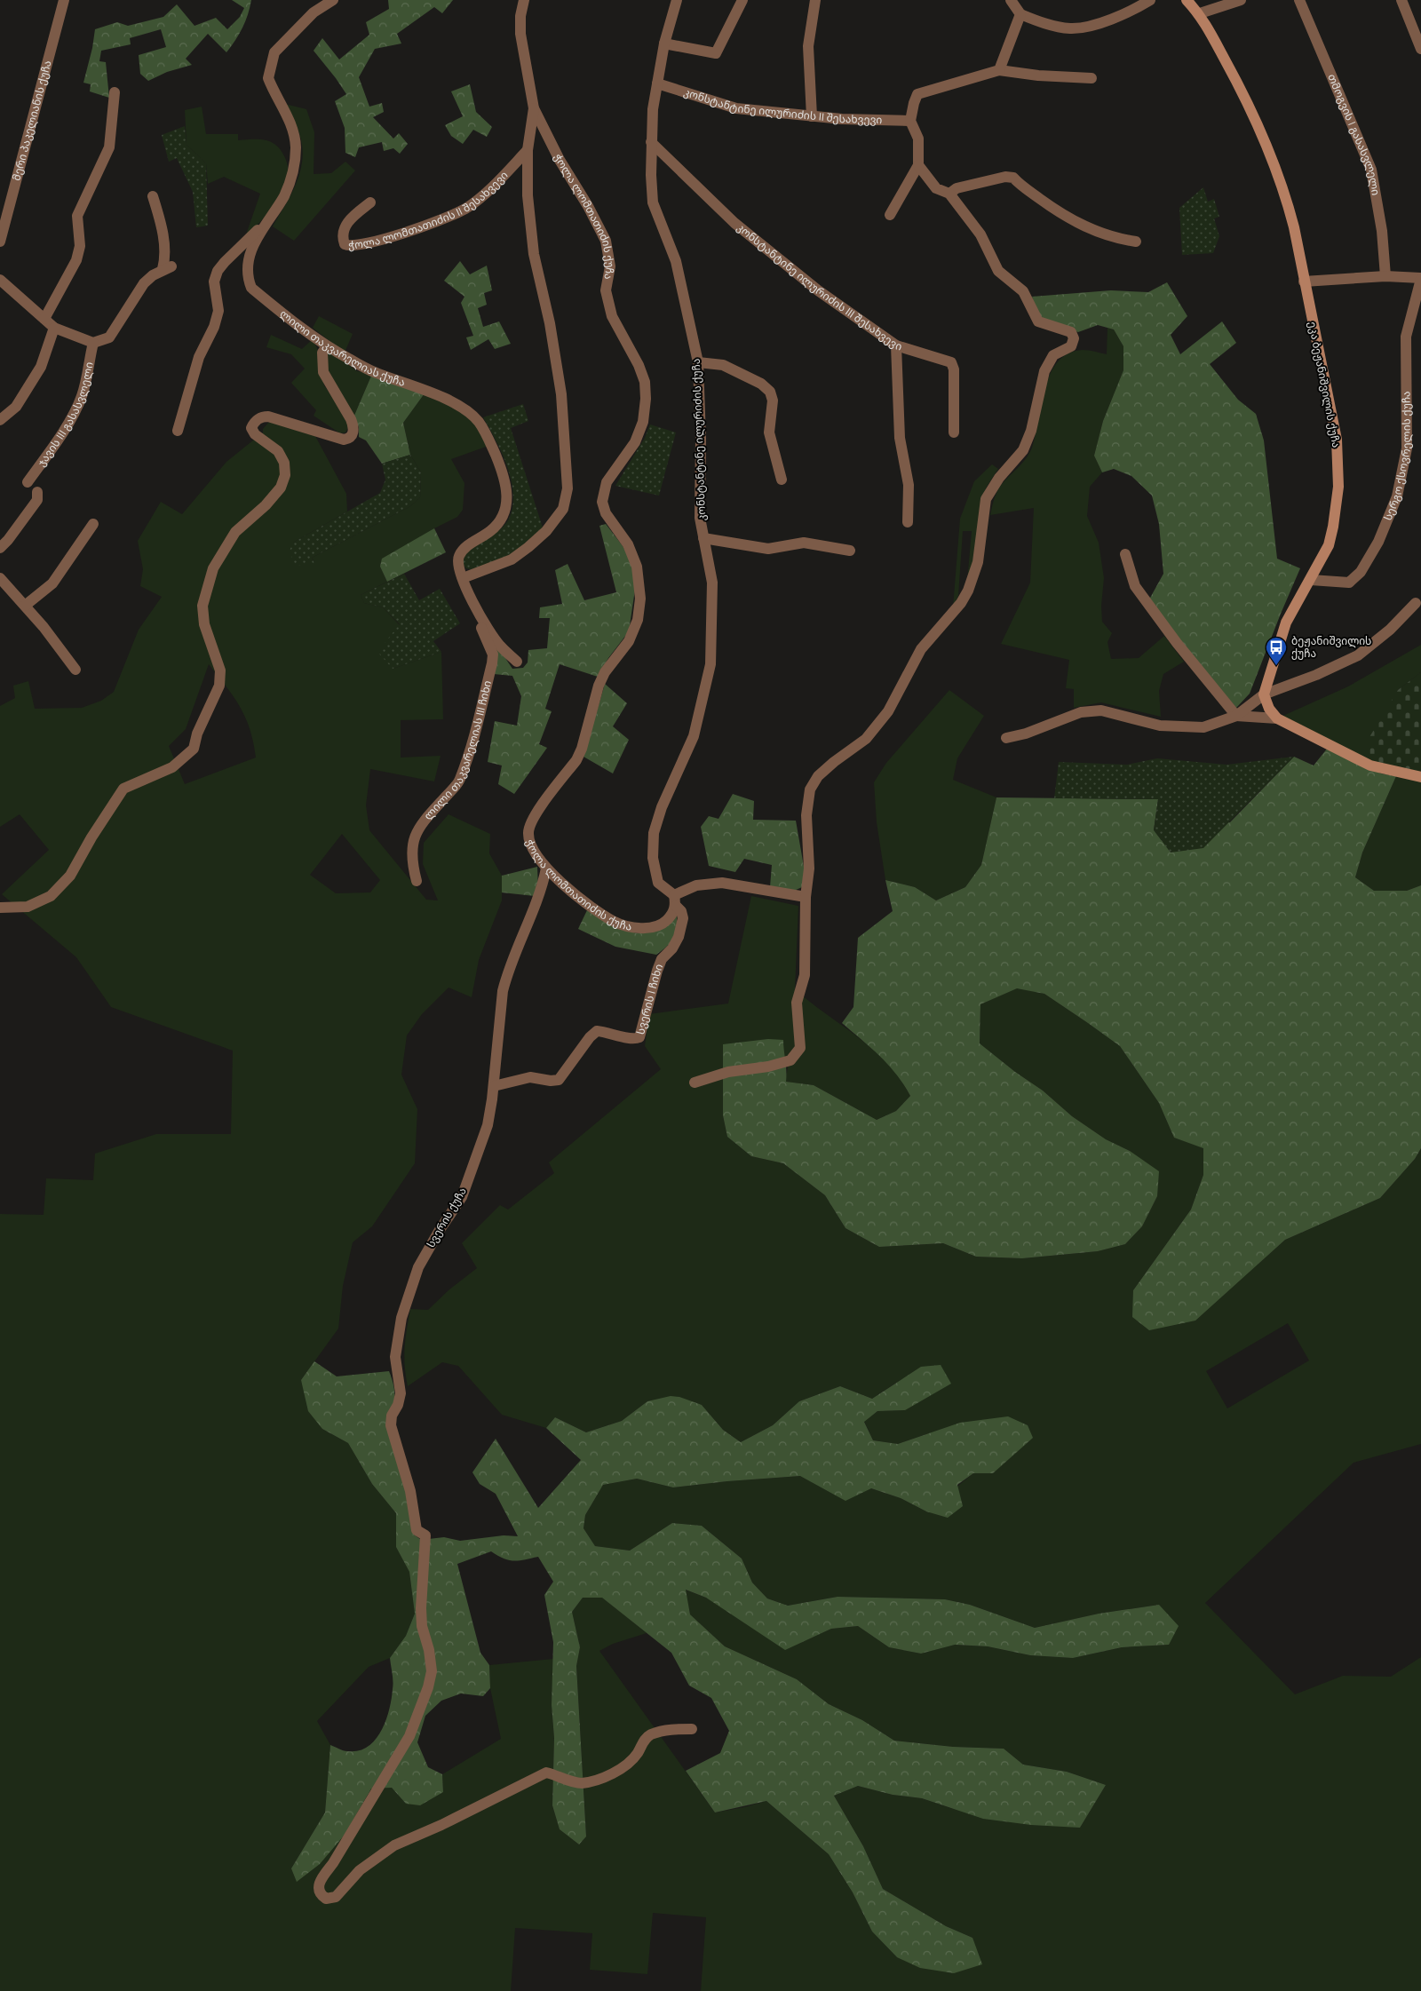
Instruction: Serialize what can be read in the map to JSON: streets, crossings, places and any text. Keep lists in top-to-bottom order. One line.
{"streets":{"street":["კონსტანტინე ილურიძის II შესახვევი","მერი პაკელიანის ქუჩა","თმოგვის I გასასვლელი","ჭოლა ლომთათიძის II შესახვევი","ჭოლა ლომთათიძის ქუჩა","კონსტანტინე ილურიძის III შესახვევი","ლილი თაკვარელიას ქუჩა","ეკა ბეჟანიშვილის ქუჩა","ჯავის III გასასვლელი","კონსტანტინე ილურიძის ქუჩა","სერგო ქსოვრელის ქუჩა","ლილი თაკვარელიას III ჩიხი","სვერის I ჩიხი","სვერის ქუჩა"]},"crossings":[["კონსტანტინე ილურიძის II შესახვევი","კონსტანტინე ილურიძის ქუჩა"],["ჭოლა ლომთათიძის II შესახვევი","ჭოლა ლომთათიძის ქუჩა"],["ჭოლა ლომთათიძის ქუჩა","ლილი თაკვარელიას ქუჩა"],["ჭოლა ლომთათიძის ქუჩა","კონსტანტინე ილურიძის ქუჩა"],["ჭოლა ლომთათიძის ქუჩა","სვერის I ჩიხი"],["ჭოლა ლომთათიძის ქუჩა","სვერის ქუჩა"],["კონსტანტინე ილურიძის III შესახვევი","კონსტანტინე ილურიძის ქუჩა"],["ლილი თაკვარელიას ქუჩა","ლილი თაკვარელიას III ჩიხი"],["ეკა ბეჟანიშვილის ქუჩა","სერგო ქსოვრელის ქუჩა"],["კონსტანტინე ილურიძის ქუჩა","სვერის I ჩიხი"],["სვერის I ჩიხი","სვერის ქუჩა"]],"places":{"bus stop":["ბეჟანიშვილის ქუჩა"]}}
